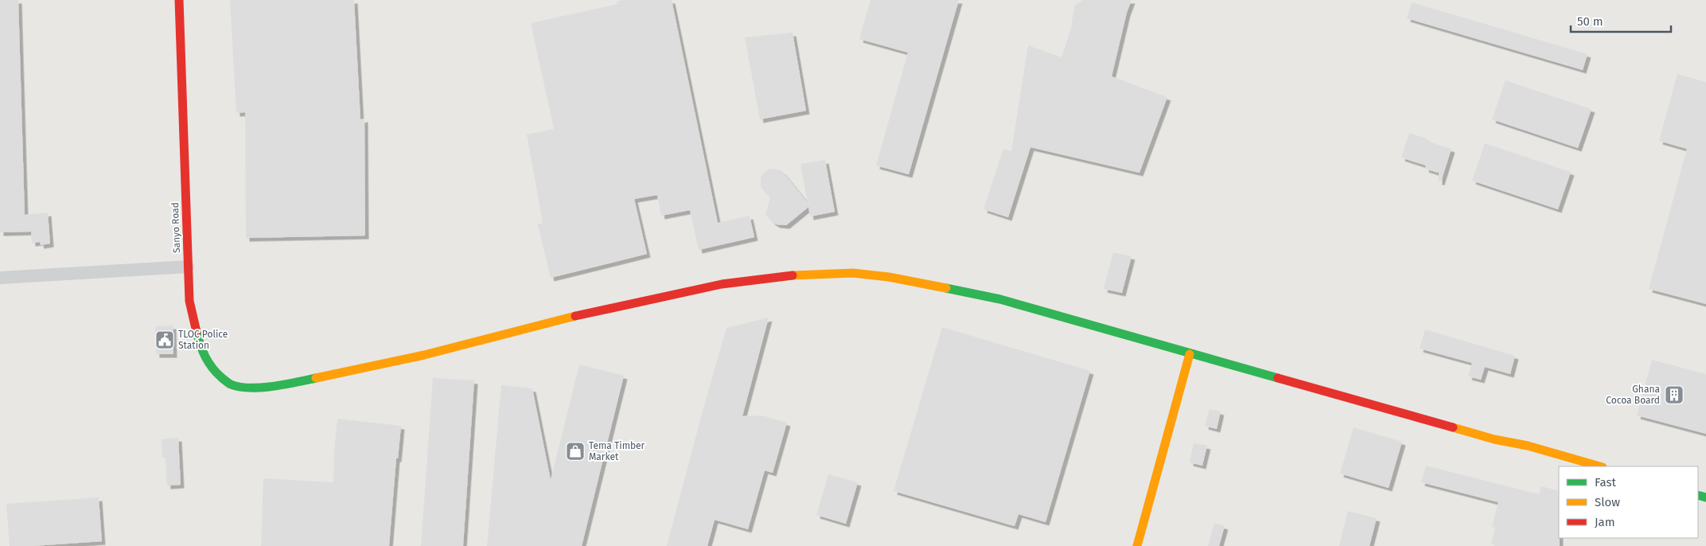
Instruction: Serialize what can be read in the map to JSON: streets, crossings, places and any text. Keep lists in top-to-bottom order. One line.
{"streets":{"street":["Sanyo Road"]},"places":{"public building":["TLOC Police Station"],"building":["Ghana Cocoa Board"],"shop":["Tema Timber Market"]},"legend":["Fast","Slow","Jam"],"scale_bar":"50 m"}
